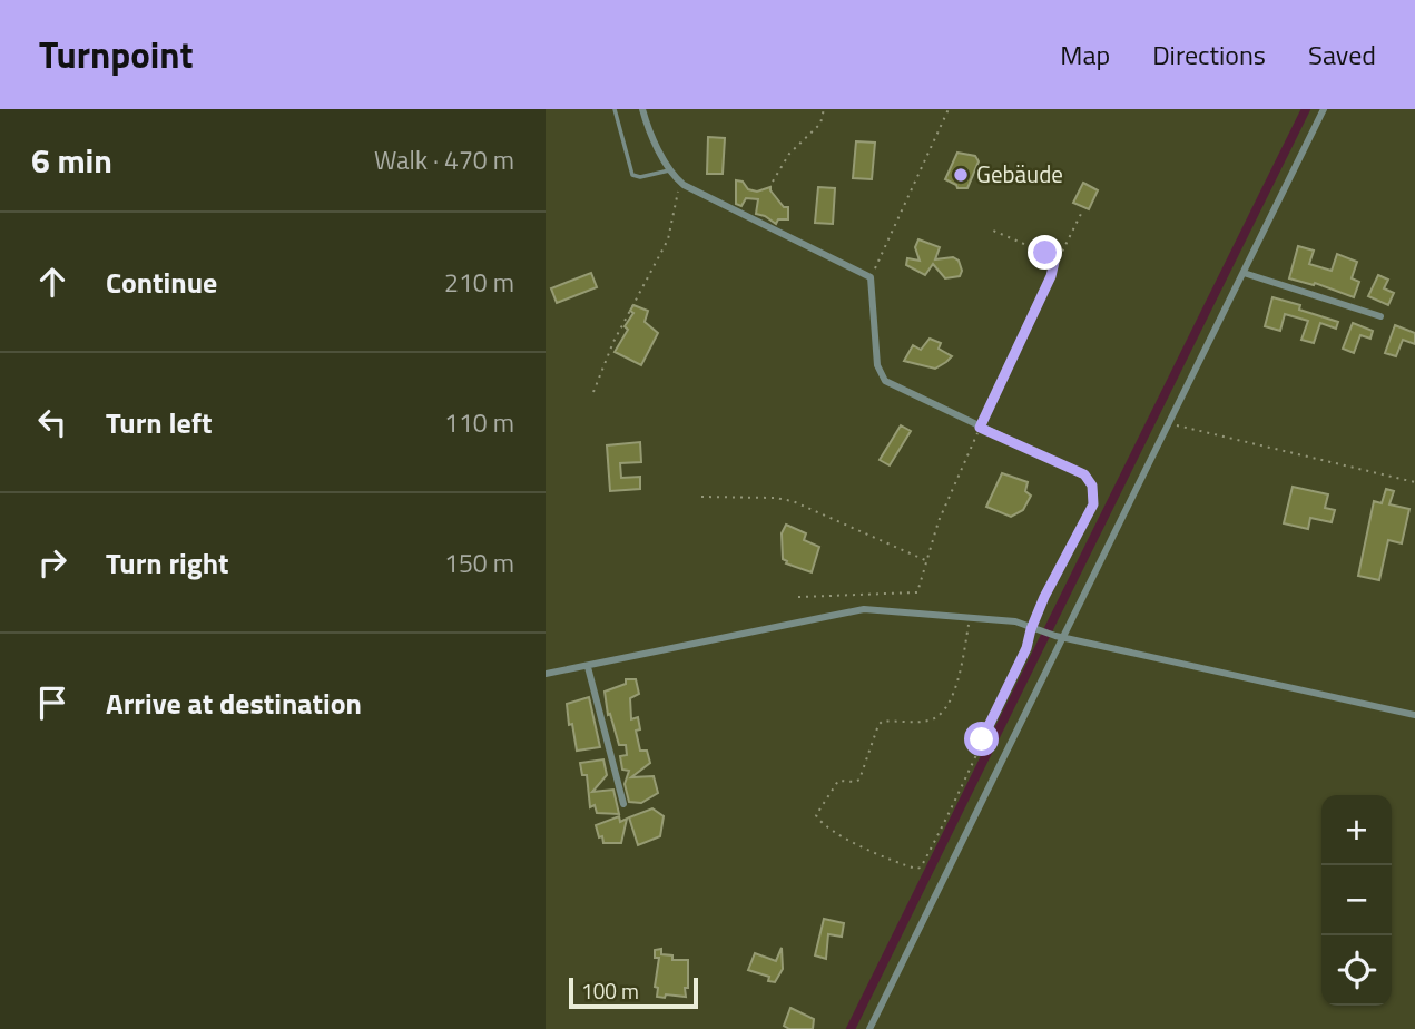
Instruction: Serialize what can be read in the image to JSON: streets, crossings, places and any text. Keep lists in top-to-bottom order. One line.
{"places":["Gebäude"],"scale_bar":"100 m","page":{"header":"Turnpoint","nav":["Map","Directions","Saved"],"heading":["6 min","Walk · 470 m"],"list":[["Continue","210 m"],["Turn left","110 m"],["Turn right","150 m"],"Arrive at destination"],"map_buttons":["+","−"],"scale":"100 m"}}
